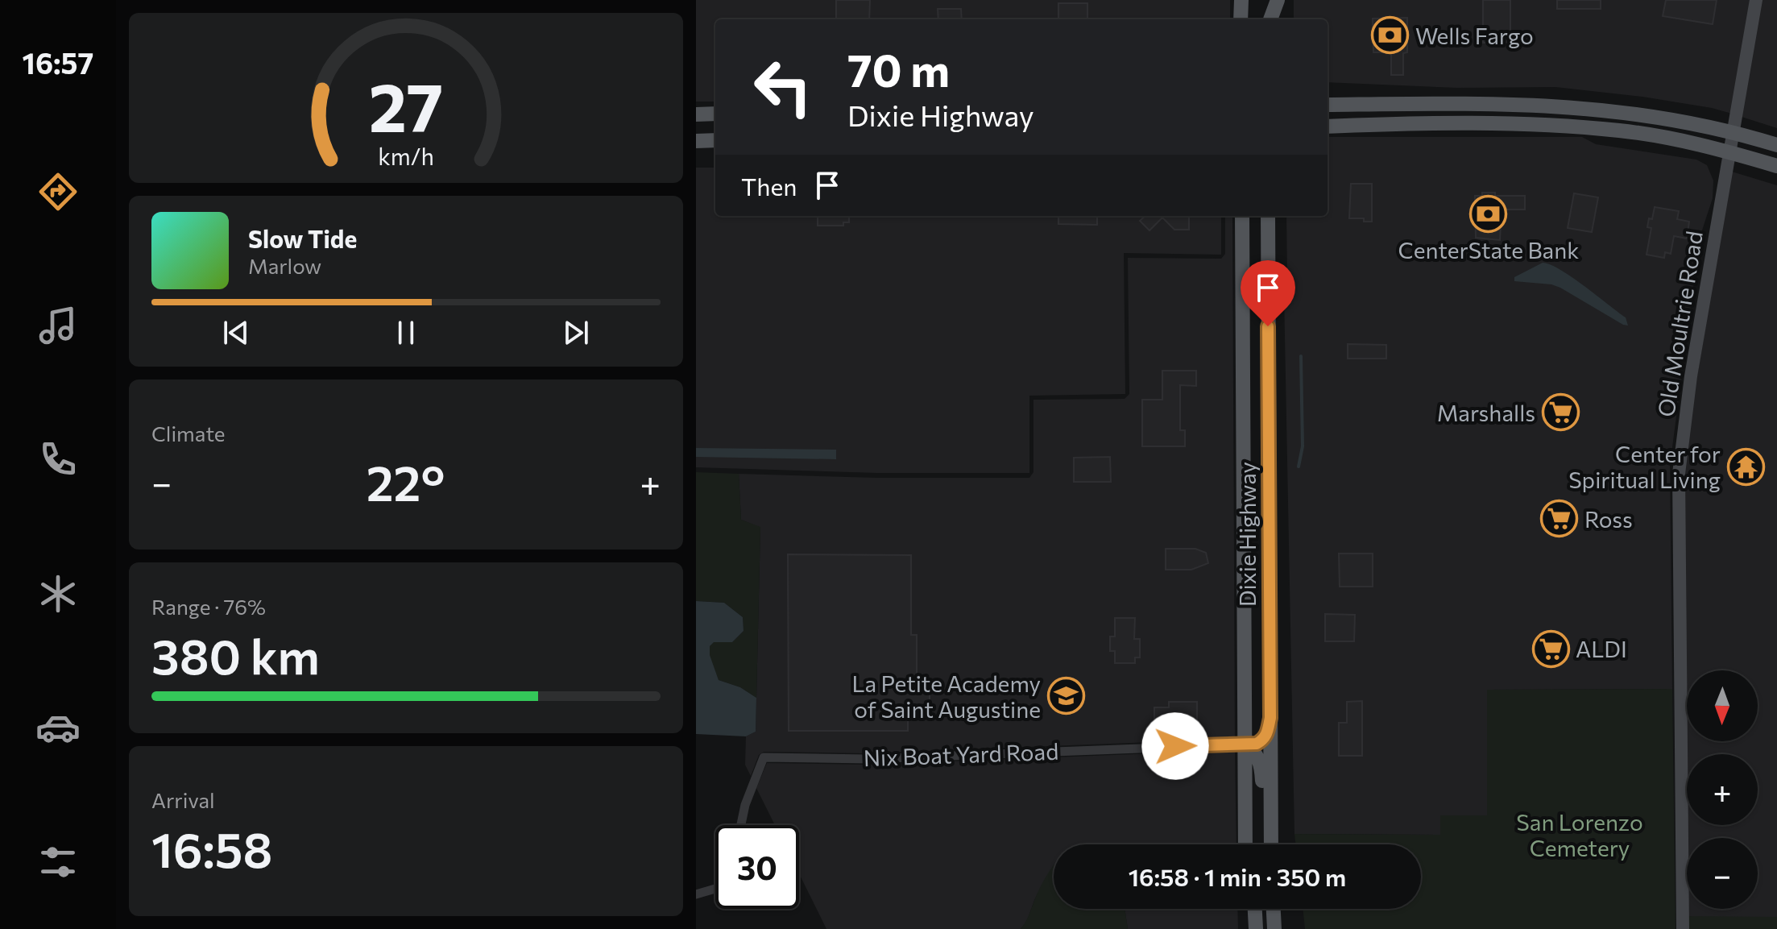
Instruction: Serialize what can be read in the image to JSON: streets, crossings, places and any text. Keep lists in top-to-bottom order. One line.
{"streets":{"main road":["Old Moultrie Road","Dixie Highway"],"street":["Nix Boat Yard Road"]},"crossings":[["Dixie Highway","Nix Boat Yard Road"]],"parks":["San Lorenzo Cemetery"],"places":{"bank":["Wells Fargo","CenterState Bank"],"supermarket":["Marshalls","Ross","ALDI"],"temple":["Center for Spiritual Living"],"school or university":["La Petite Academy of Saint Augustine"]},"north":"bottom","page":{"tabs":"16:57","turn":["70 m","Dixie Highway"],"then":"Then","song":["Slow Tide","Marlow"],"tile":["Climate",["Range · 76%","380 km"],["Arrival","16:58"]],"heat":["−","22°","+"],"map_buttons":["+","−"],"limit":"30","trip":"16:58 · 1 min · 350 m","gauge":["27","km/h"]}}
